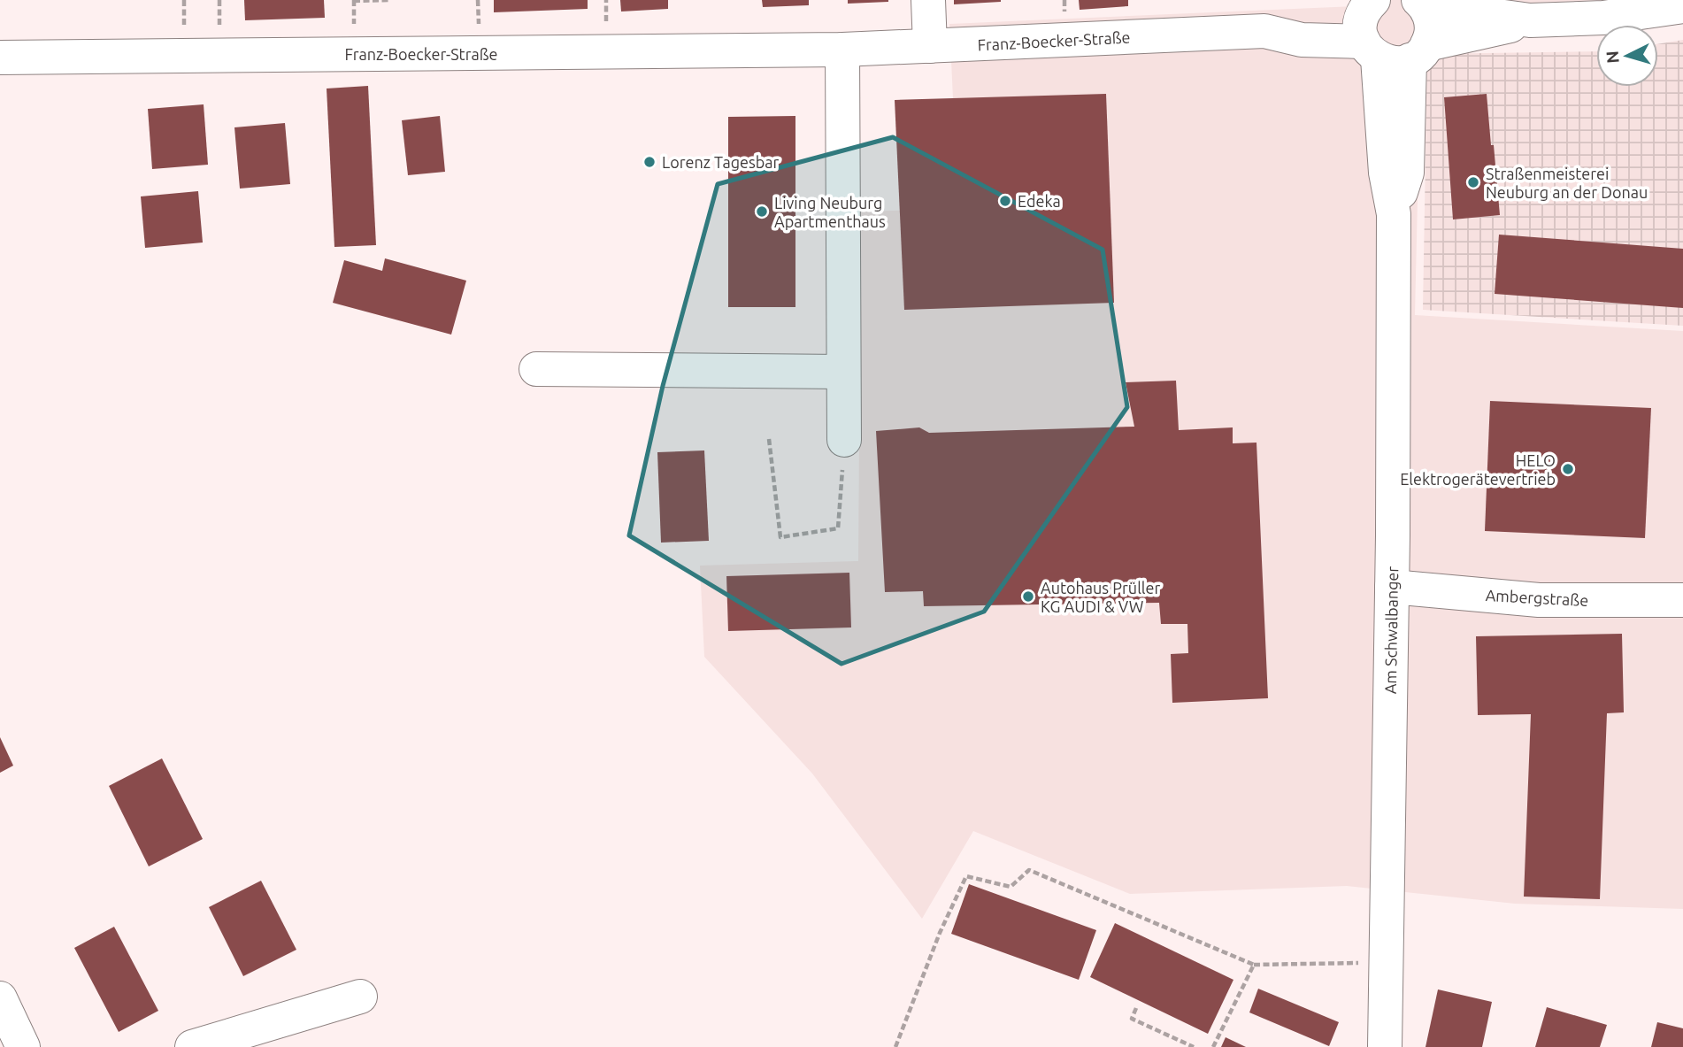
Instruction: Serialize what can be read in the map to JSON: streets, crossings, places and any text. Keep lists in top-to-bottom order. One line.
{"streets":{"street":["Franz-Boecker-Straße","Ambergstraße","Am Schwalbanger"]},"crossings":[["Franz-Boecker-Straße","Am Schwalbanger"],["Ambergstraße","Am Schwalbanger"]],"places":["Lorenz Tagesbar","Straßenmeisterei Neuburg an der Donau","Edeka","Living Neuburg Apartmenthaus","HELO Elektrogerätevertrieb","Autohaus Prüller KG AUDI & VW"],"north":"left"}
